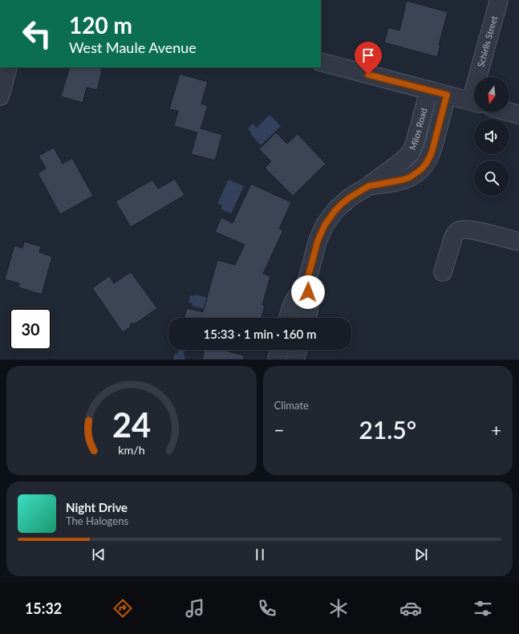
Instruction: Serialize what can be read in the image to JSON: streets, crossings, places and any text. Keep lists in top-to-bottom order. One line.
{"streets":{"street":["Schirlls Street","Milos Road"]},"north":"bottom","page":{"turn":["120 m","West Maule Avenue"],"limit":"30","trip":"15:33 · 1 min · 160 m","tile":"Climate","heat":["−","21.5°","+"],"song":["Night Drive","The Halogens"],"tabs":"15:32","gauge":["24","km/h"]}}
